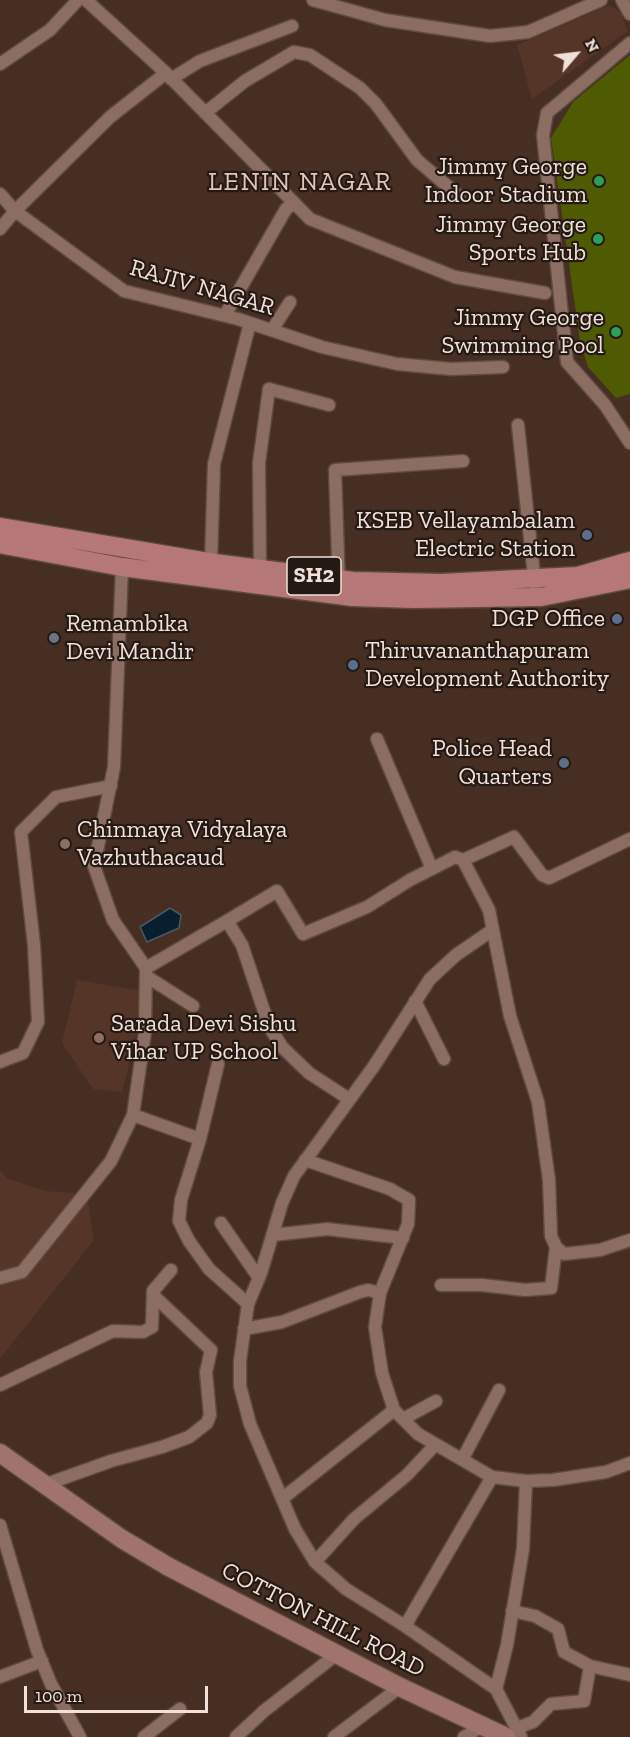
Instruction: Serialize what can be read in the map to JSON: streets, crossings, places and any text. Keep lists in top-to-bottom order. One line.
{"streets":{"main road":["SH2","COTTON HILL ROAD"],"street":["RAJIV NAGAR"]},"districts":["LENIN NAGAR"],"places":["Jimmy George Indoor Stadium","Jimmy George Sports Hub","Jimmy George Swimming Pool","KSEB Vellayambalam Electric Station","DGP Office","Remambika Devi Mandir","Thiruvananthapuram Development Authority","Police Head Quarters","Chinmaya Vidyalaya Vazhuthacaud","Sarada Devi Sishu Vihar UP School"],"scale_bar":"100 m","north":"top right"}
